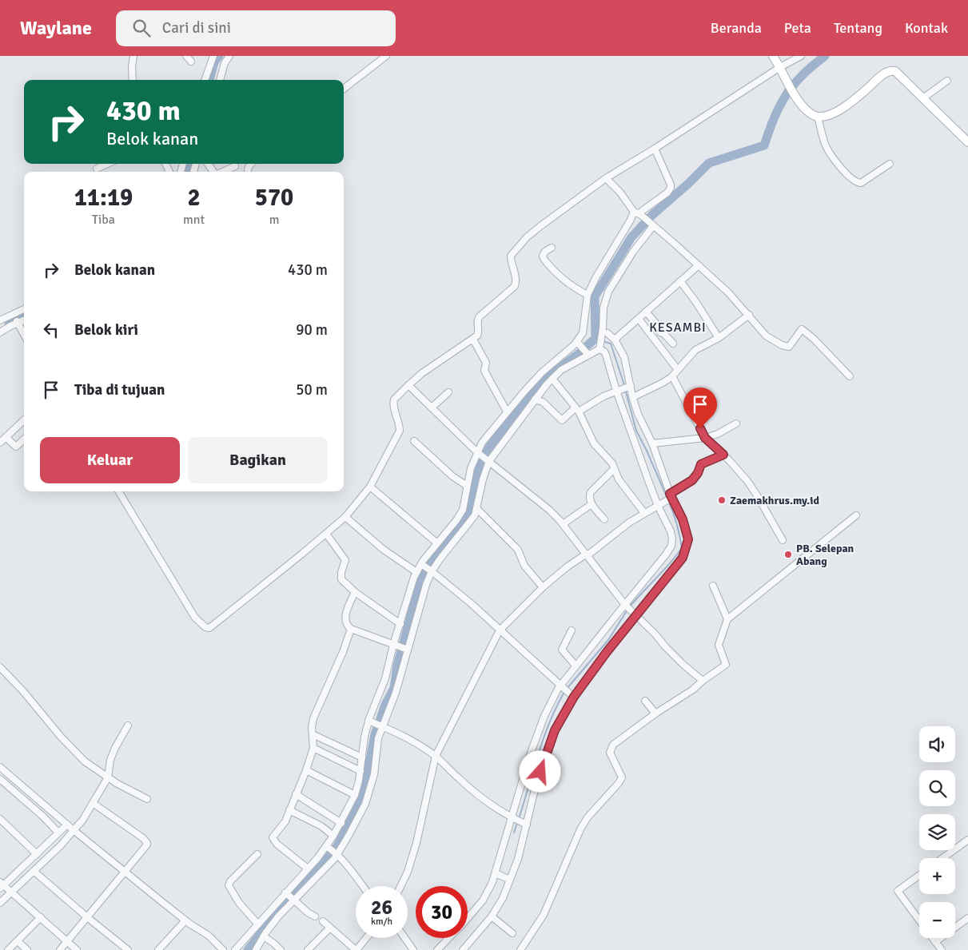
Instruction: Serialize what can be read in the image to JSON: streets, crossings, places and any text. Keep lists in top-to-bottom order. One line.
{"districts":["KESAMBI"],"places":["Zaemakhrus.my.id","PB. Selepan Abang"],"page":{"header":"Waylane","search":"Cari di sini","nav":["Beranda","Peta","Tentang","Kontak"],"turn":["430 m","Belok kanan"],"eta":["11:19","Tiba","2","mnt","570","m"],"list":[{"name":"Belok kanan","value":"430 m"},{"name":"Belok kiri","value":"90 m"},{"name":"Tiba di tujuan","value":"50 m"}],"buttons":["Keluar","Bagikan"],"map_buttons":["+","−"],"speed":"26 km/h","limit":"30"}}
